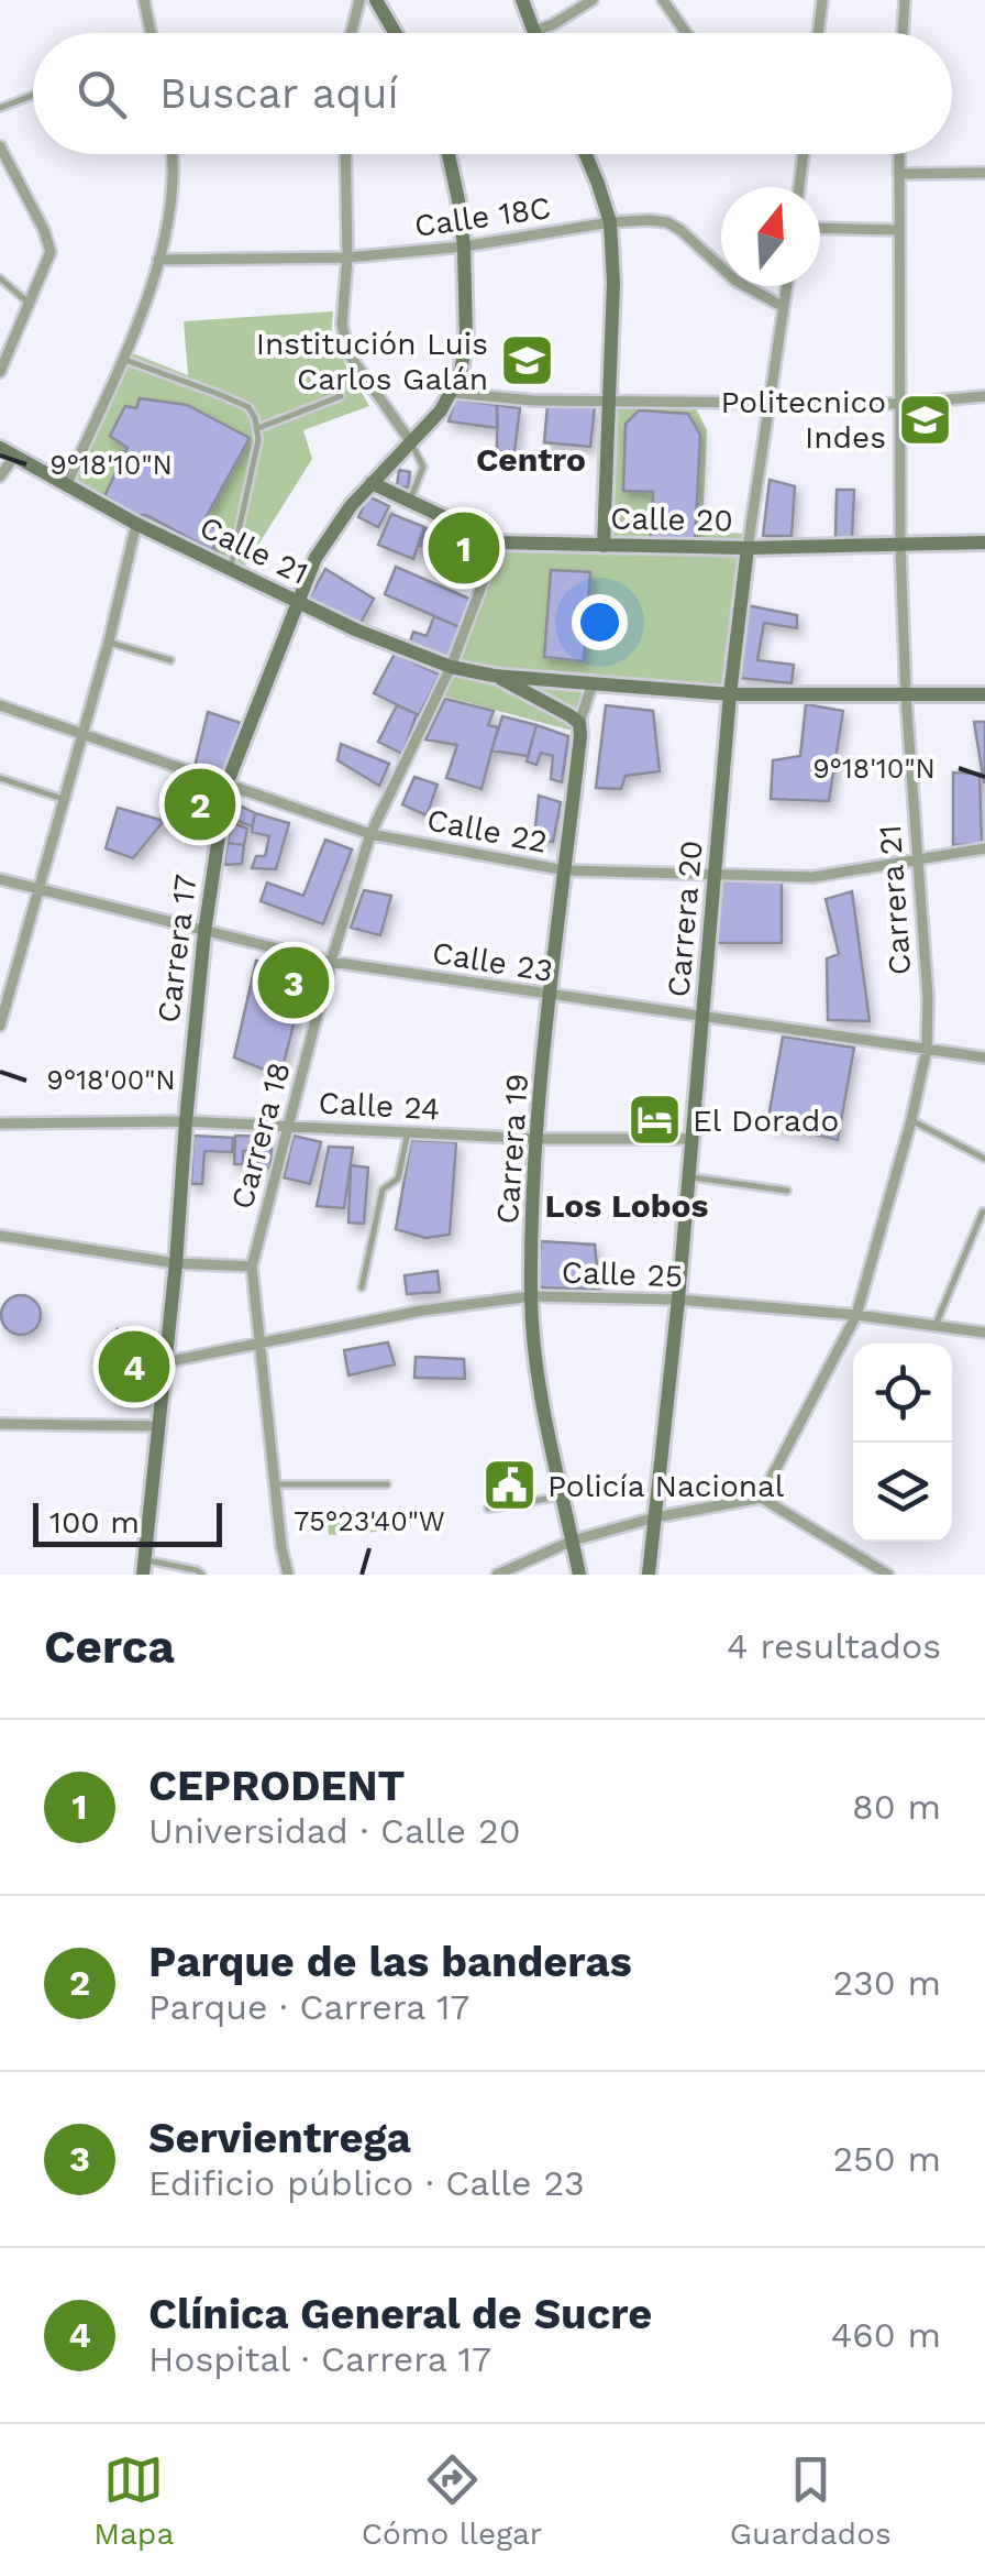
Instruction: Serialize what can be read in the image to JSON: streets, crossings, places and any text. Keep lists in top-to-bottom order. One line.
{"streets":{"main road":["Calle 20","Calle 21","Carrera 20","Carrera 17","Carrera 19"],"street":["Calle 18C","Calle 22","Carrera 21","Calle 23","Calle 24","Carrera 18","Calle 25"]},"crossings":[["Calle 18C","Carrera 20"],["Calle 18C","Carrera 17"],["Calle 20","Carrera 21"],["Calle 20","Carrera 20"],["Calle 20","Carrera 17"],["Calle 20","Carrera 18"],["Calle 21","Carrera 21"],["Calle 21","Carrera 20"],["Calle 21","Carrera 17"],["Calle 21","Carrera 18"],["Calle 21","Carrera 19"],["Calle 22","Carrera 21"],["Calle 22","Carrera 20"],["Calle 22","Carrera 17"],["Calle 22","Carrera 18"],["Calle 22","Carrera 19"],["Carrera 21","Calle 23"],["Carrera 21","Calle 25"],["Carrera 20","Calle 23"],["Carrera 20","Calle 24"],["Carrera 20","Calle 25"],["Carrera 17","Calle 23"],["Carrera 17","Calle 24"],["Carrera 17","Calle 25"],["Calle 23","Carrera 18"],["Calle 23","Carrera 19"],["Calle 24","Carrera 18"],["Calle 24","Carrera 19"],["Carrera 18","Calle 25"],["Carrera 19","Calle 25"]],"districts":["Centro","Los Lobos"],"places":{"school or university":["Institución Luis Carlos Galán","Politecnico Indes"],"hotel":["El Dorado"],"public building":["Policía Nacional"]},"scale_bar":"100 m","north":"top","page":{"search":"Buscar aquí","pins":["1","2","3","4"],"scale":"100 m","heading":["Cerca","4 resultados"],"list":[{"mark":"1","name":"CEPRODENT","note":"Universidad · Calle 20","value":"80 m"},{"mark":"2","name":"Parque de las banderas","note":"Parque · Carrera 17","value":"230 m"},{"mark":"3","name":"Servientrega","note":"Edificio público · Calle 23","value":"250 m"},{"mark":"4","name":"Clínica General de Sucre","note":"Hospital · Carrera 17","value":"460 m"}],"nav":["Mapa","Cómo llegar","Guardados"]},"coordinates":["9°18'10\"N","9°18'00\"N","75°23'40\"W"]}
